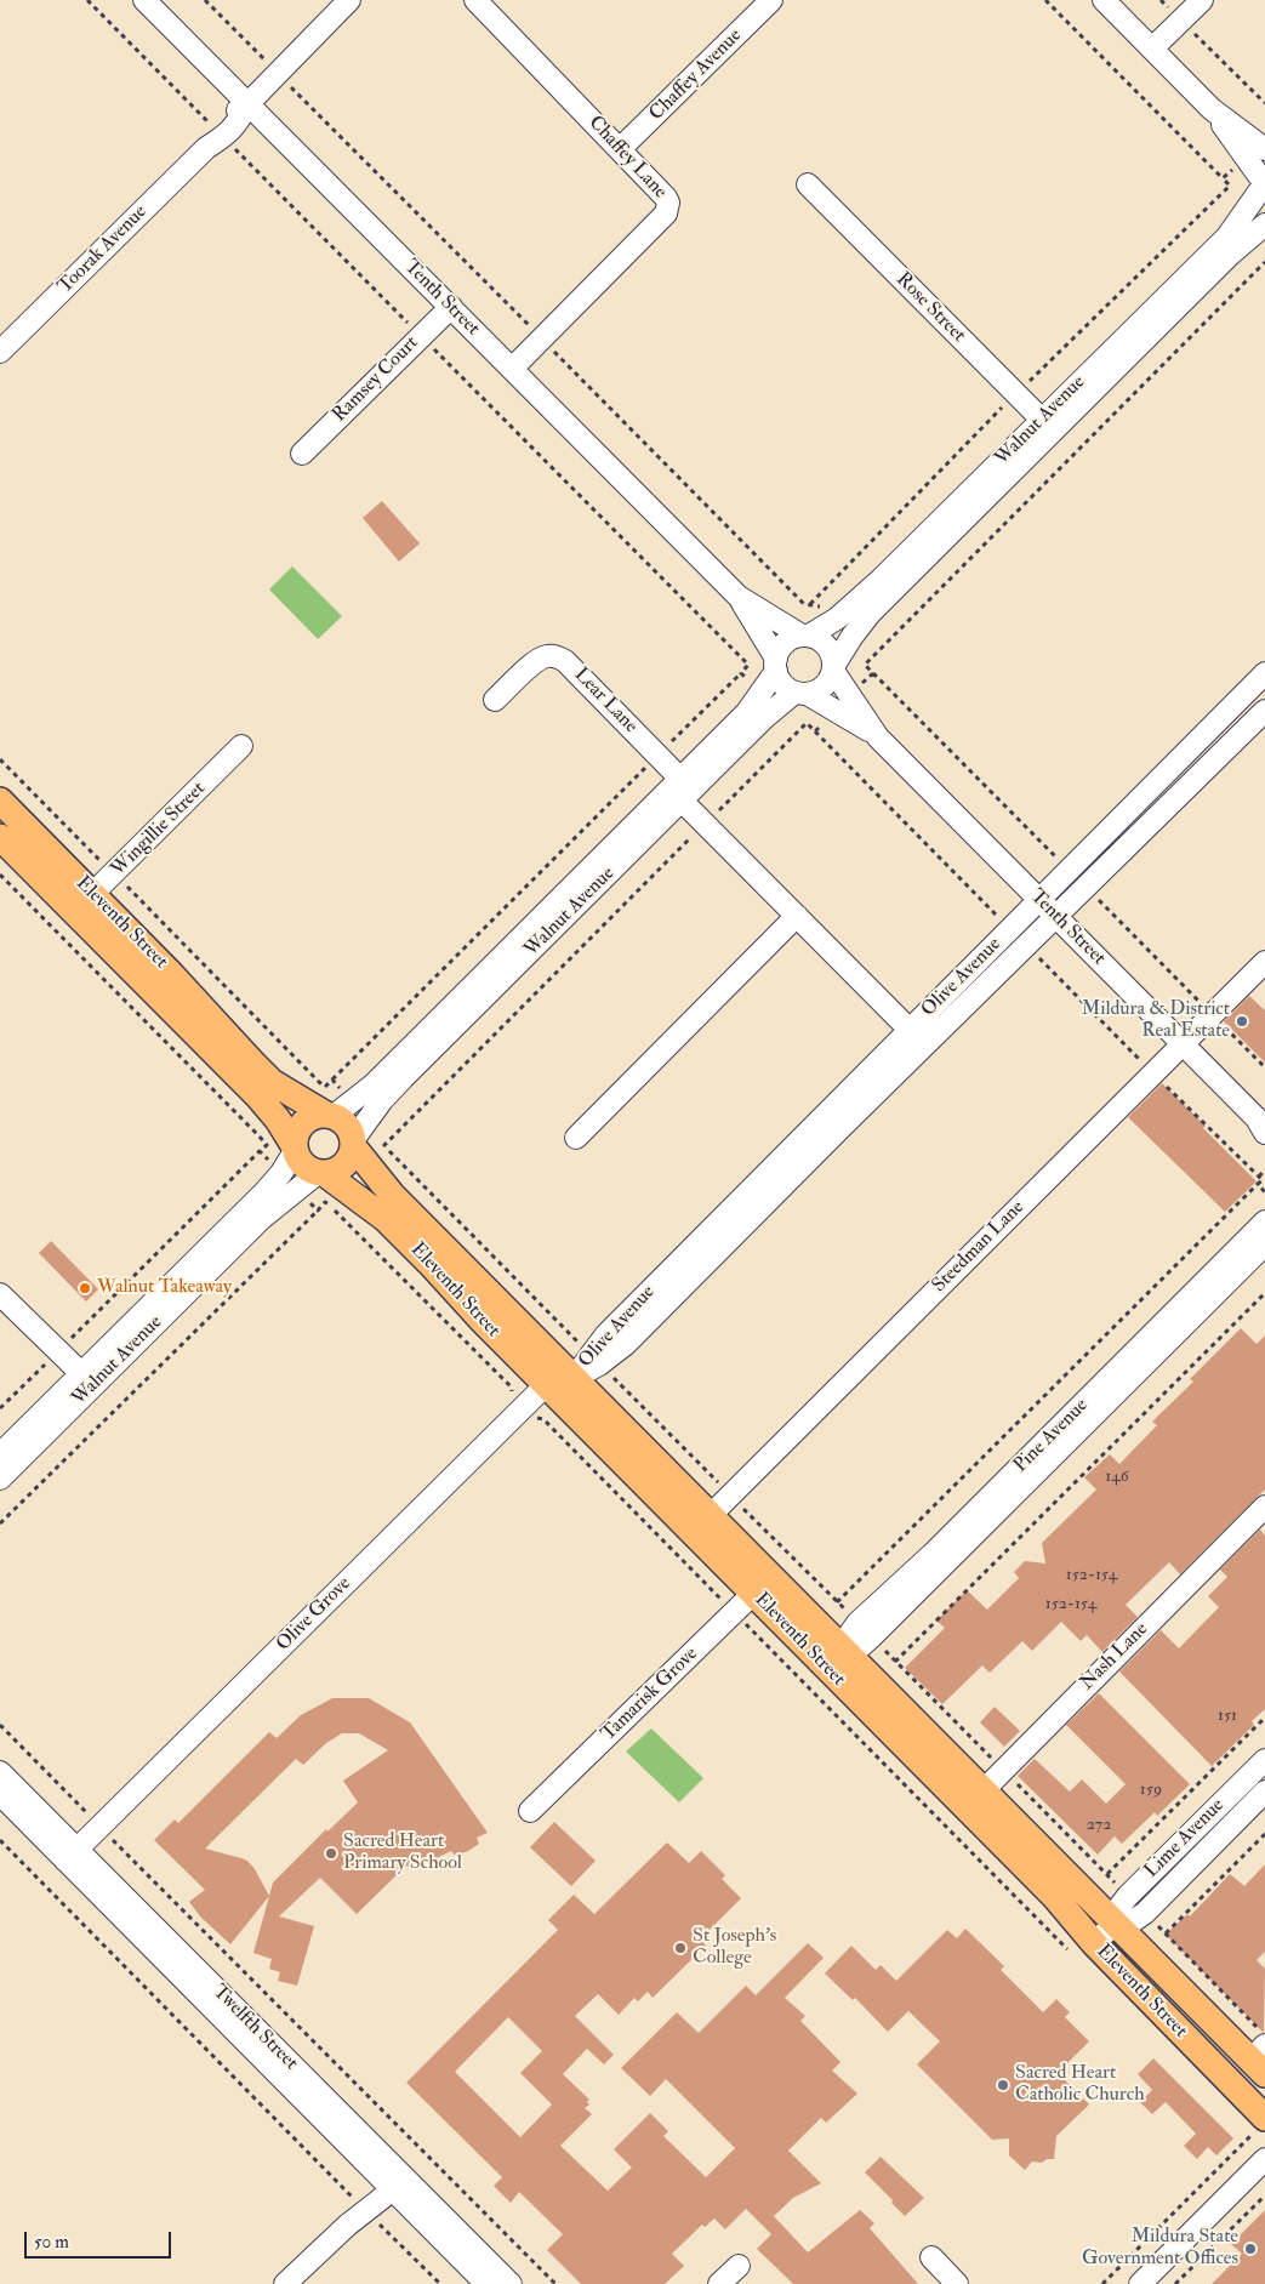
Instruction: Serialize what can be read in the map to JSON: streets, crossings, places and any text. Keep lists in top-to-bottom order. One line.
{"streets":{"main road":["Eleventh Street"],"street":["Chaffey Avenue","Chaffey Lane","Toorak Avenue","Tenth Street","Rose Street","Ramsey Court","Walnut Avenue","Lear Lane","Wingillie Street","Olive Avenue","Steedman Lane","Pine Avenue","Olive Grove","Nash Lane","Tamarisk Grove","Lime Avenue","Twelfth Street"]},"crossings":[["Chaffey Avenue","Chaffey Lane"],["Chaffey Lane","Tenth Street"],["Toorak Avenue","Tenth Street"],["Tenth Street","Ramsey Court"],["Tenth Street","Walnut Avenue"],["Tenth Street","Olive Avenue"],["Tenth Street","Steedman Lane"],["Rose Street","Walnut Avenue"],["Walnut Avenue","Lear Lane"],["Walnut Avenue","Eleventh Street"],["Wingillie Street","Eleventh Street"],["Eleventh Street","Olive Avenue"],["Eleventh Street","Steedman Lane"],["Eleventh Street","Pine Avenue"],["Eleventh Street","Olive Grove"],["Eleventh Street","Nash Lane"],["Eleventh Street","Tamarisk Grove"],["Eleventh Street","Lime Avenue"],["Olive Avenue","Olive Grove"],["Olive Grove","Twelfth Street"]],"places":["Mildura & District Real Estate","Walnut Takeaway","Sacred Heart Primary School","St Joseph’s College","Sacred Heart Catholic Church","Mildura State Government Offices"],"house_numbers":["146","152-154","152-154","151","159","272"],"scale_bar":"50 m"}
